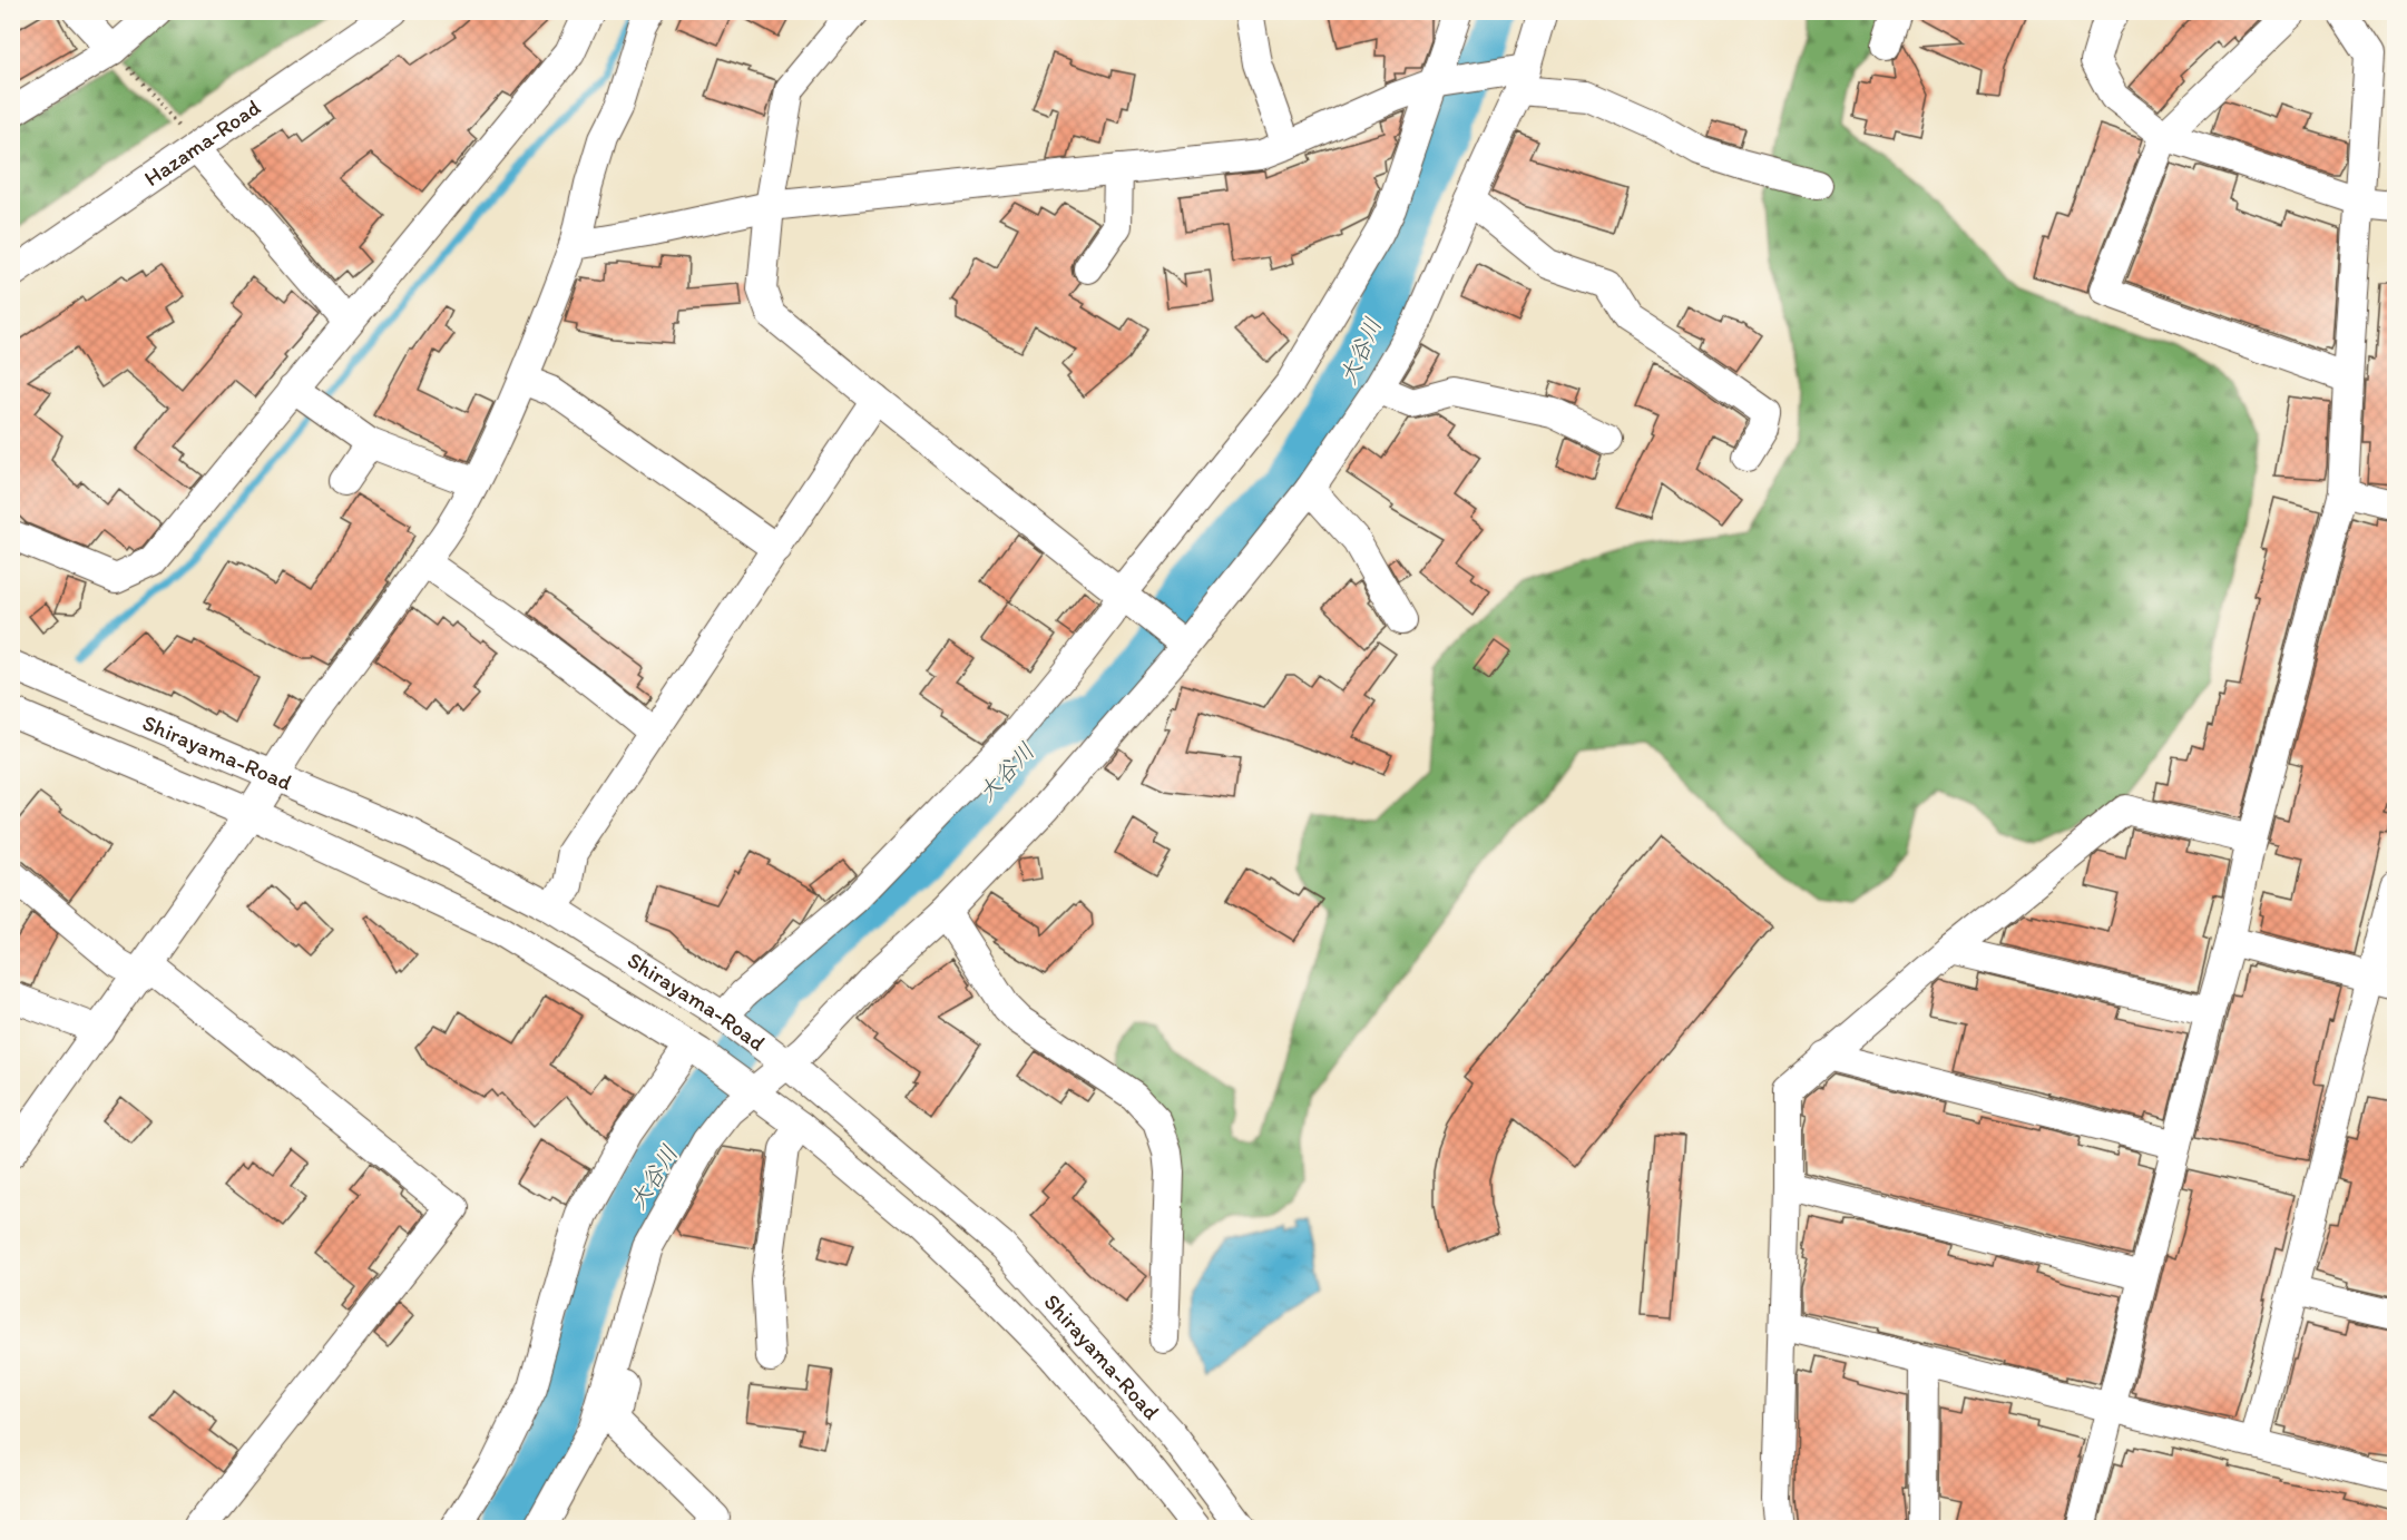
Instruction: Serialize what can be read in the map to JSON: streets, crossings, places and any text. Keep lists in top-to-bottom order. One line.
{"streets":{"street":["Hazama-Road","Shirayama-Road"]},"water":["大谷川"]}
